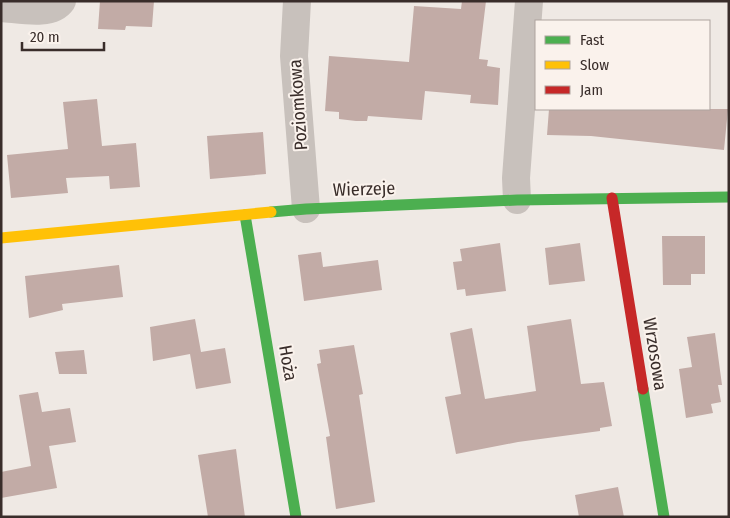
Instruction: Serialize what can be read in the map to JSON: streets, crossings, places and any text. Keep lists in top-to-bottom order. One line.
{"streets":{"street":["Poziomkowa","Wierzeje","Wrzosowa","Hoża"]},"crossings":[["Poziomkowa","Wierzeje"],["Wierzeje","Wrzosowa"],["Wierzeje","Hoża"]],"legend":["Fast","Slow","Jam"],"scale_bar":"20 m"}
